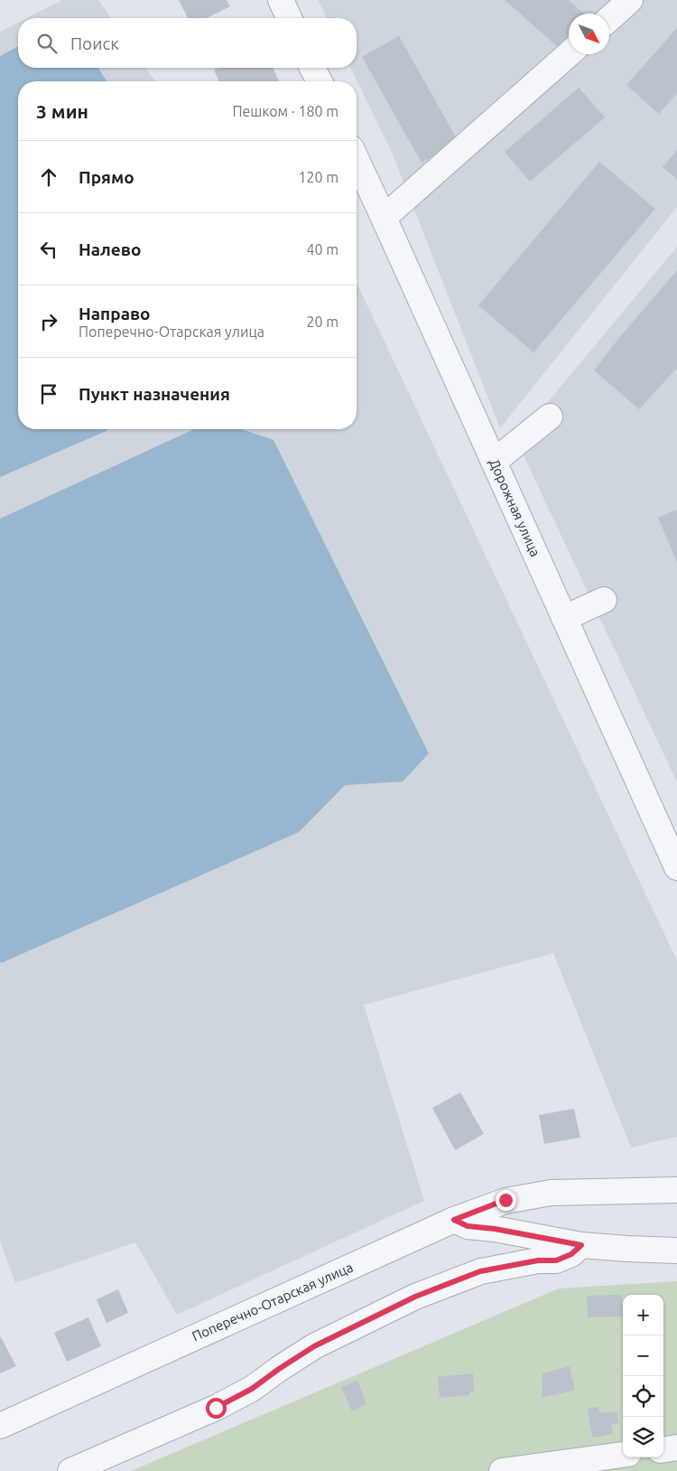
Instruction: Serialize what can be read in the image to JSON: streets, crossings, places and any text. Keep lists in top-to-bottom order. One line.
{"streets":{"street":["Дорожная улица","Поперечно-Отарская улица"]},"north":"bottom right","page":{"search":"Поиск","heading":["3 мин","Пешком · 180 m"],"list":[["Прямо","120 m"],["Налево","40 m"],["Направо","Поперечно-Отарская улица","20 m"],"Пункт назначения"],"map_buttons":["+","−"]}}
